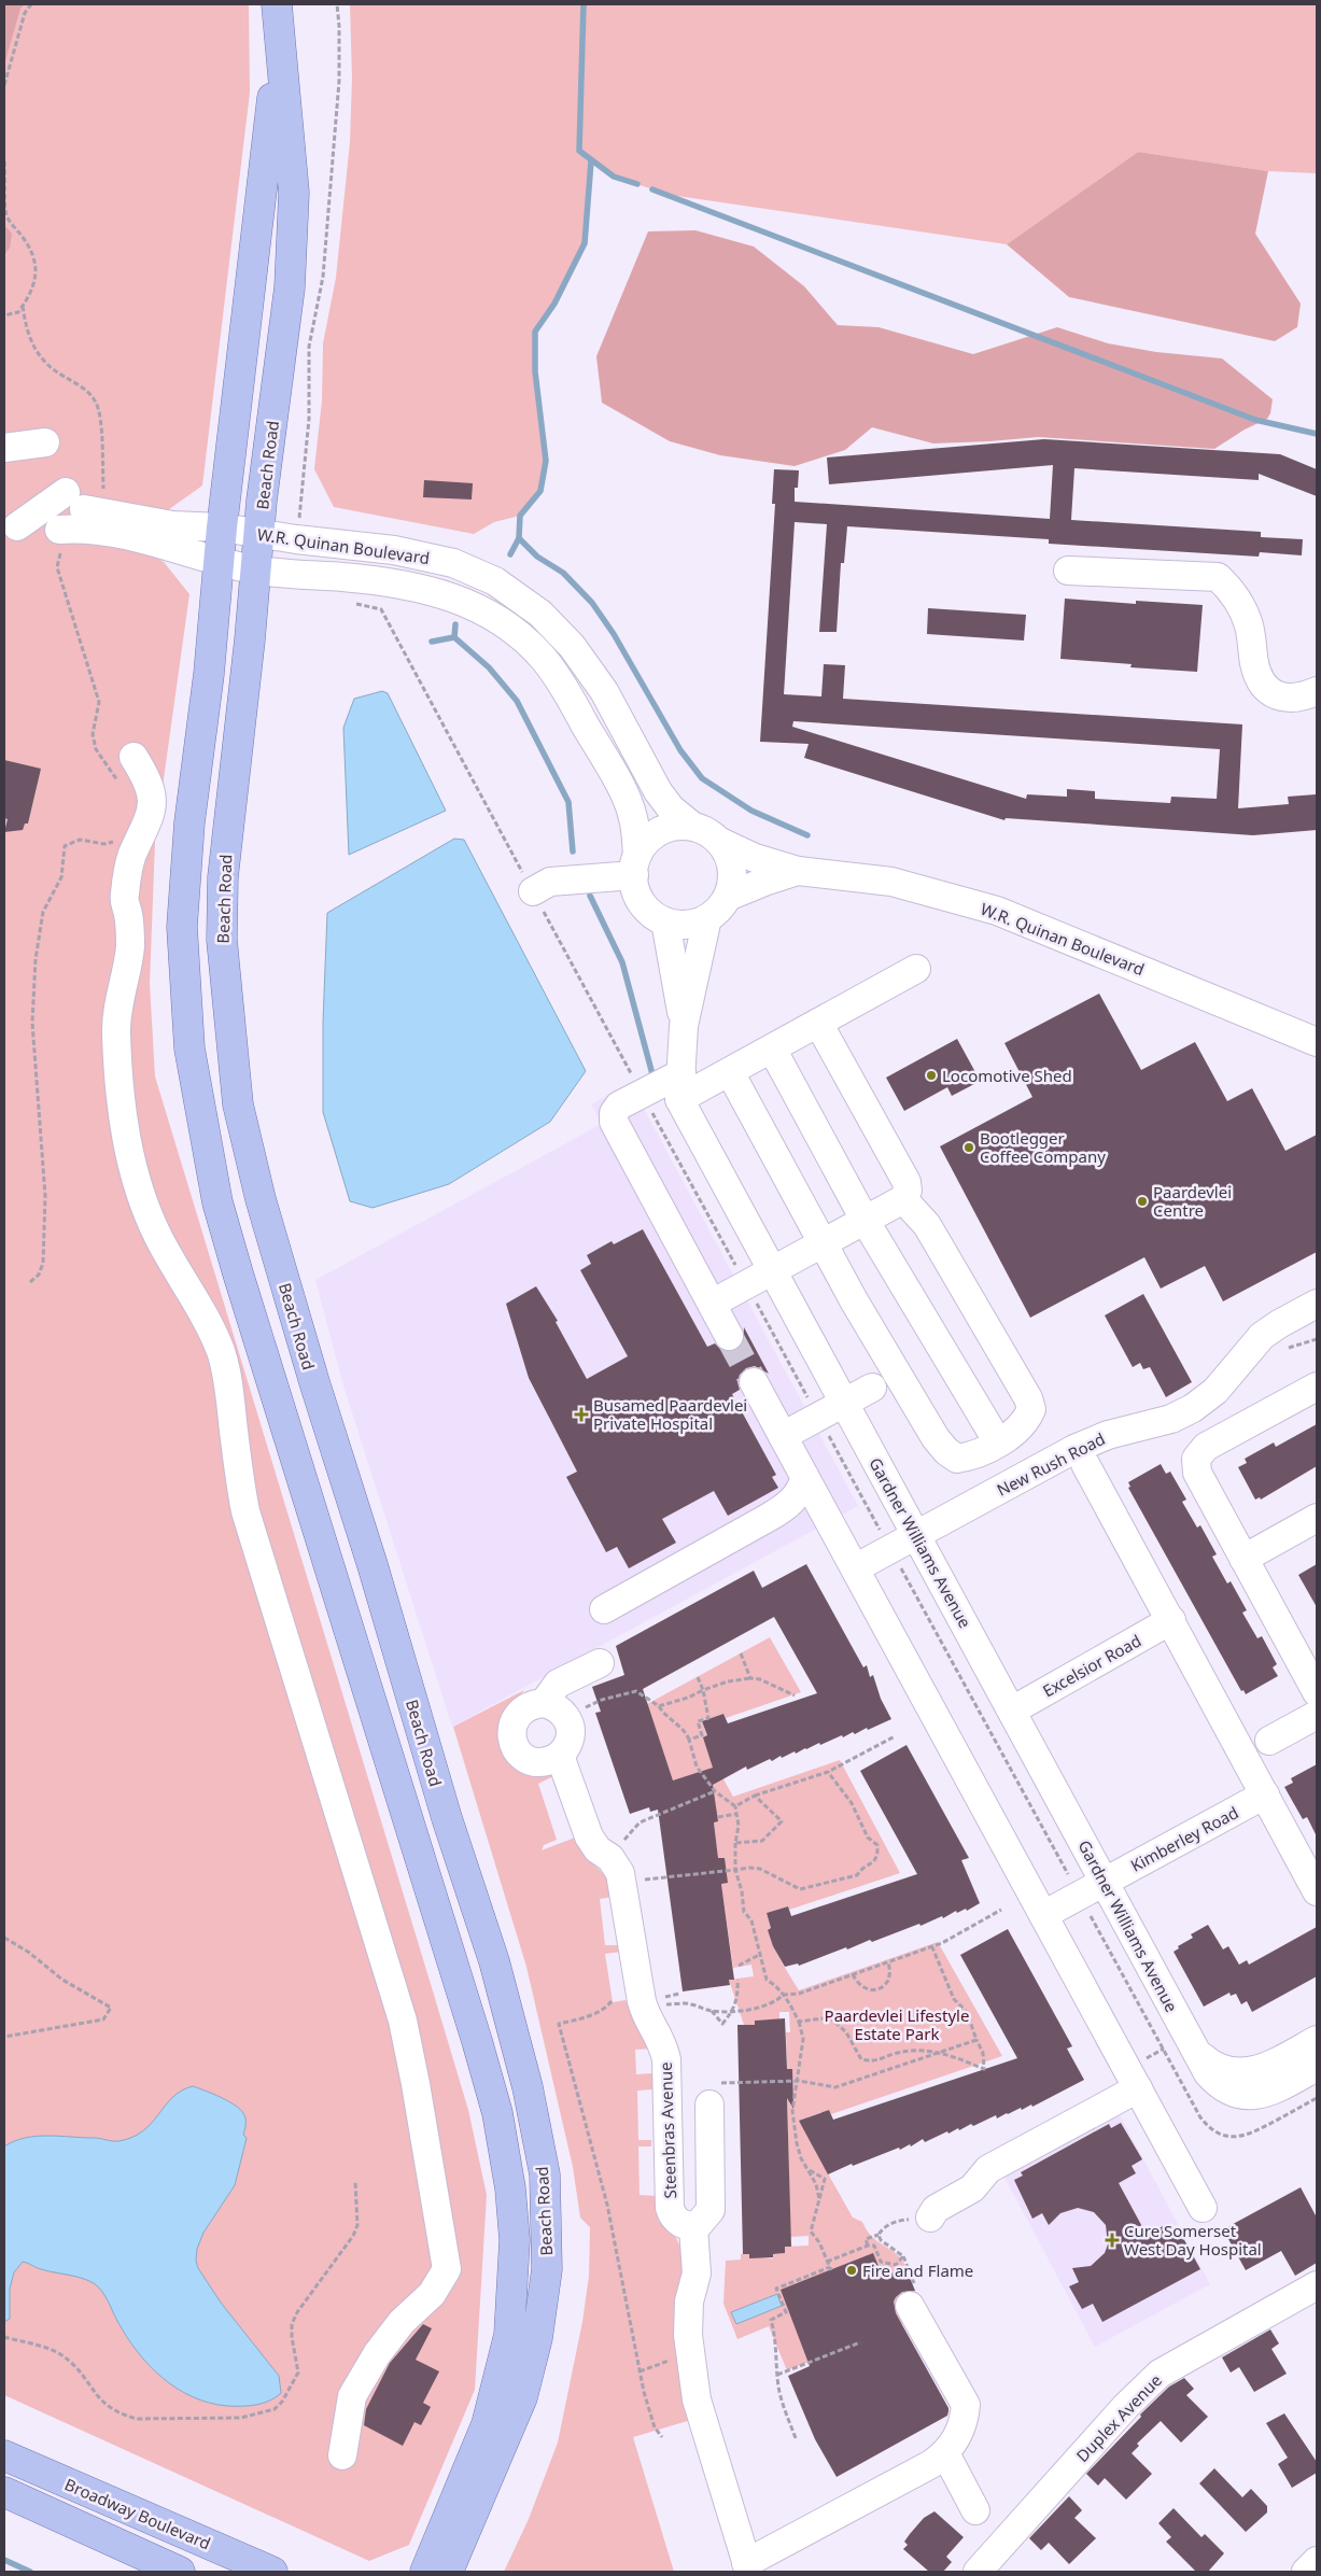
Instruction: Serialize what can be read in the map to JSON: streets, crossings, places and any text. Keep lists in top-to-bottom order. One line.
{"streets":{"main road":["Beach Road","Broadway Boulevard"],"street":["W.R. Quinan Boulevard","New Rush Road","Gardner Williams Avenue","Excelsior Road","Kimberley Road","Steenbras Avenue","Duplex Avenue"]},"crossings":[["Beach Road","W.R. Quinan Boulevard"],["New Rush Road","Gardner Williams Avenue"],["Gardner Williams Avenue","Excelsior Road"],["Gardner Williams Avenue","Kimberley Road"]],"parks":["Paardevlei Lifestyle Estate Park"],"places":{"other":["Locomotive Shed","Bootlegger Coffee Company","Paardevlei Centre","Fire and Flame"],"health":["Busamed Paardevlei Private Hospital","Cure Somerset West Day Hospital"]}}
